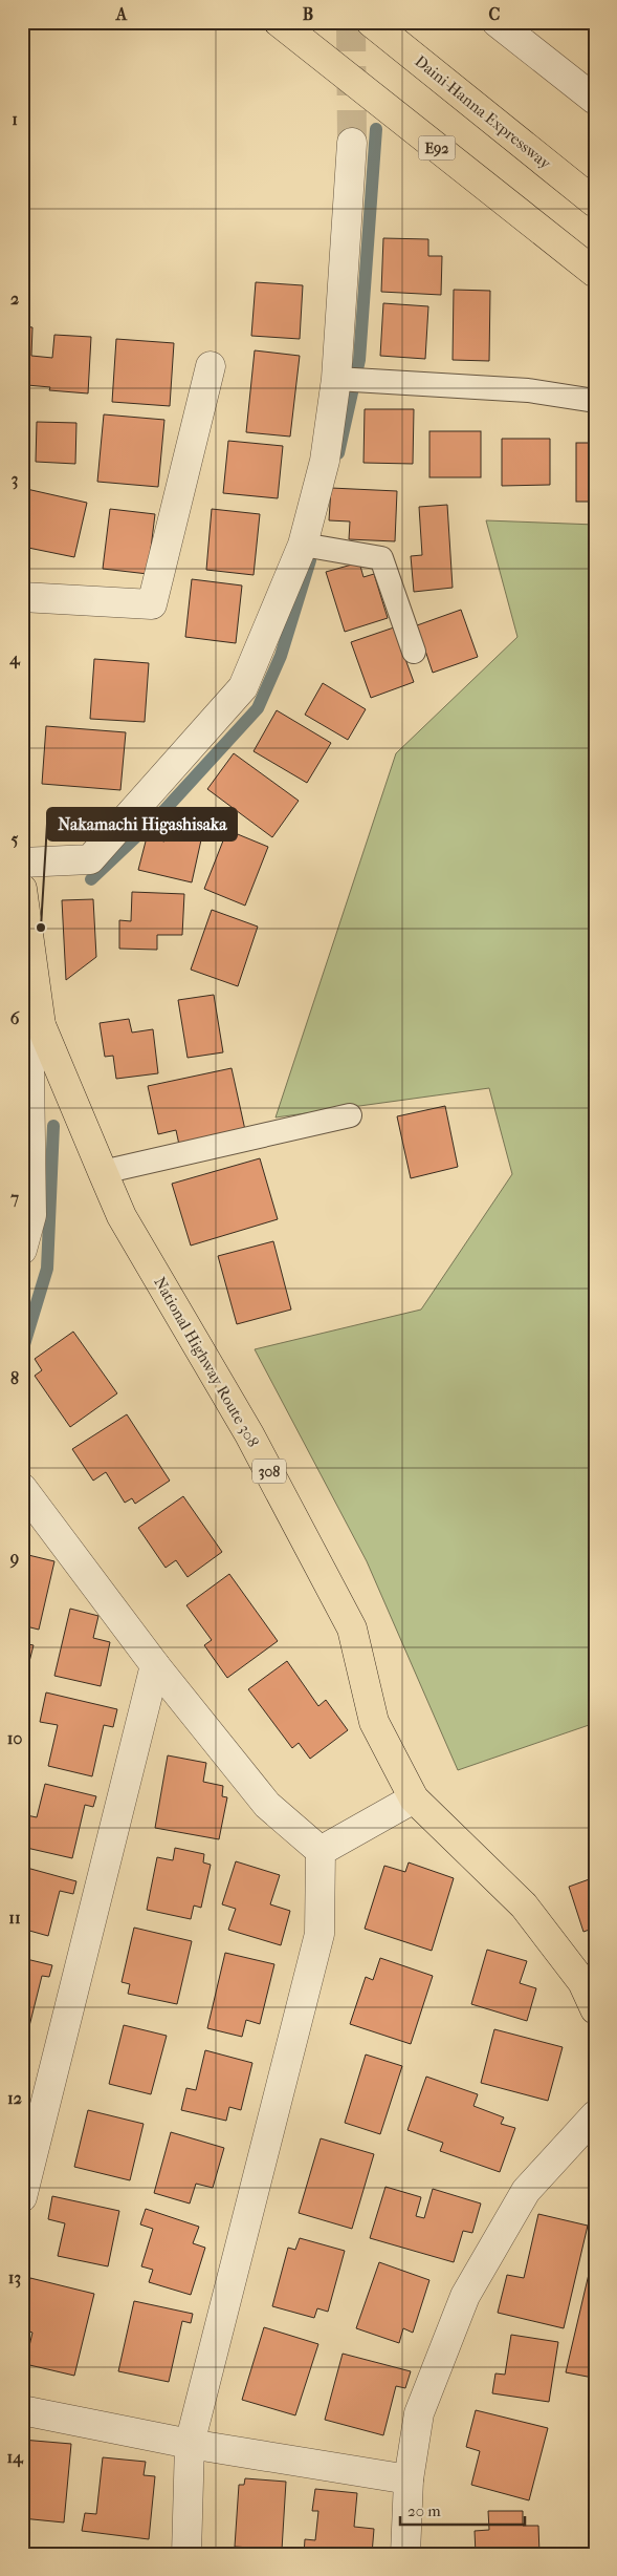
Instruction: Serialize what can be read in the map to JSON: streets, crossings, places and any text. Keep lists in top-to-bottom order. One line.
{"streets":{"highway":["Daini-Hanna Expressway","E92","National Highway Route 308","308"]},"places":["Nakamachi Higashisaka"],"scale_bar":"20 m","grid":{"columns":["A","B","C"],"rows":["1","2","3","4","5","6","7","8","9","10","11","12","13","14"]}}
